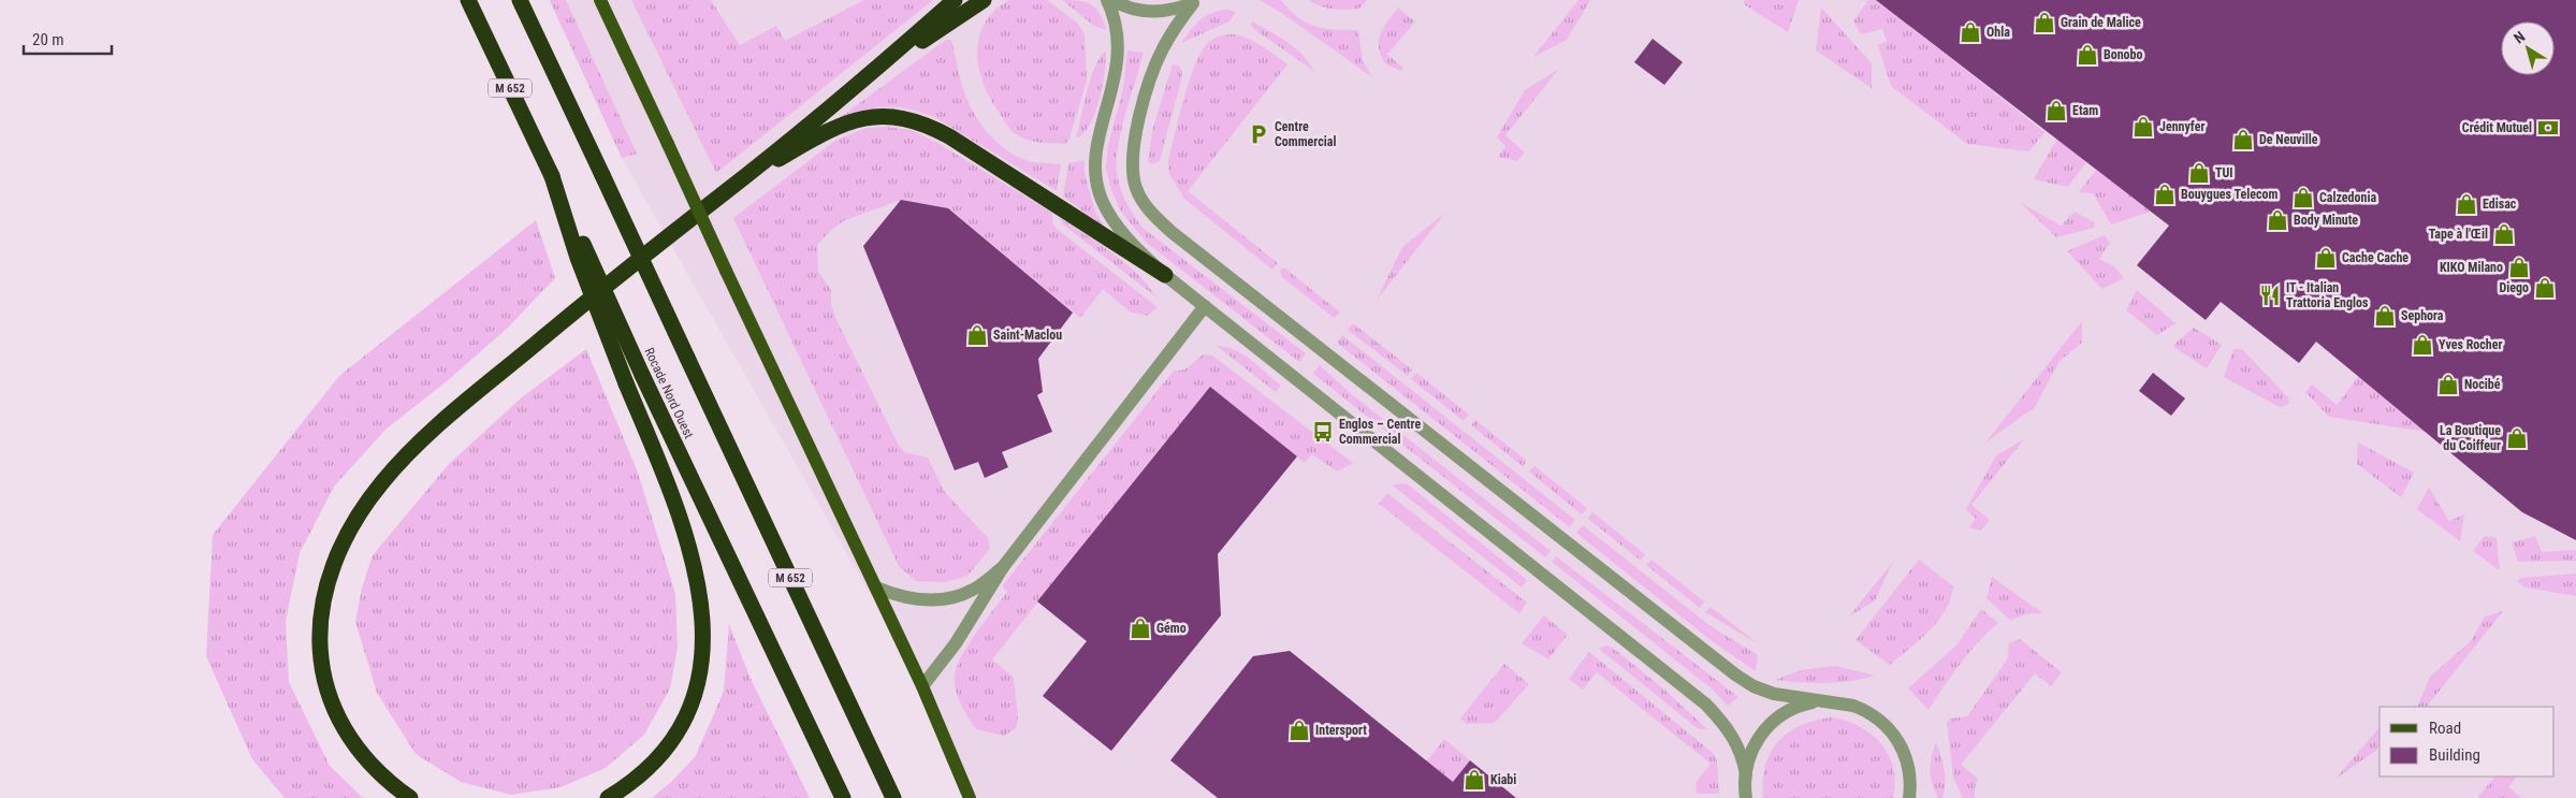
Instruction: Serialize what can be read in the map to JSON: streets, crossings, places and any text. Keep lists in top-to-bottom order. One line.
{"streets":{"highway":["M 652","Rocade Nord Ouest"]},"places":{"shop":["Grain de Malice","Ohla","Bonobo","Etam","Jennyfer","De Neuville","TUI","Bouygues Telecom","Calzedonia","Edisac","Body Minute","Tape à l'Œil","Cache Cache","KIKO Milano","Diego","Sephora","Saint-Maclou","Yves Rocher","Nocibé","La Boutique du Coiffeur","Gémo","Intersport","Kiabi"],"bank":["Crédit Mutuel"],"parking":["Centre Commercial"],"restaurant":["IT - Italian Trattoria Englos"],"bus stop":["Englos – Centre Commercial"]},"legend":["Road","Building"],"scale_bar":"20 m","north":"top left"}
